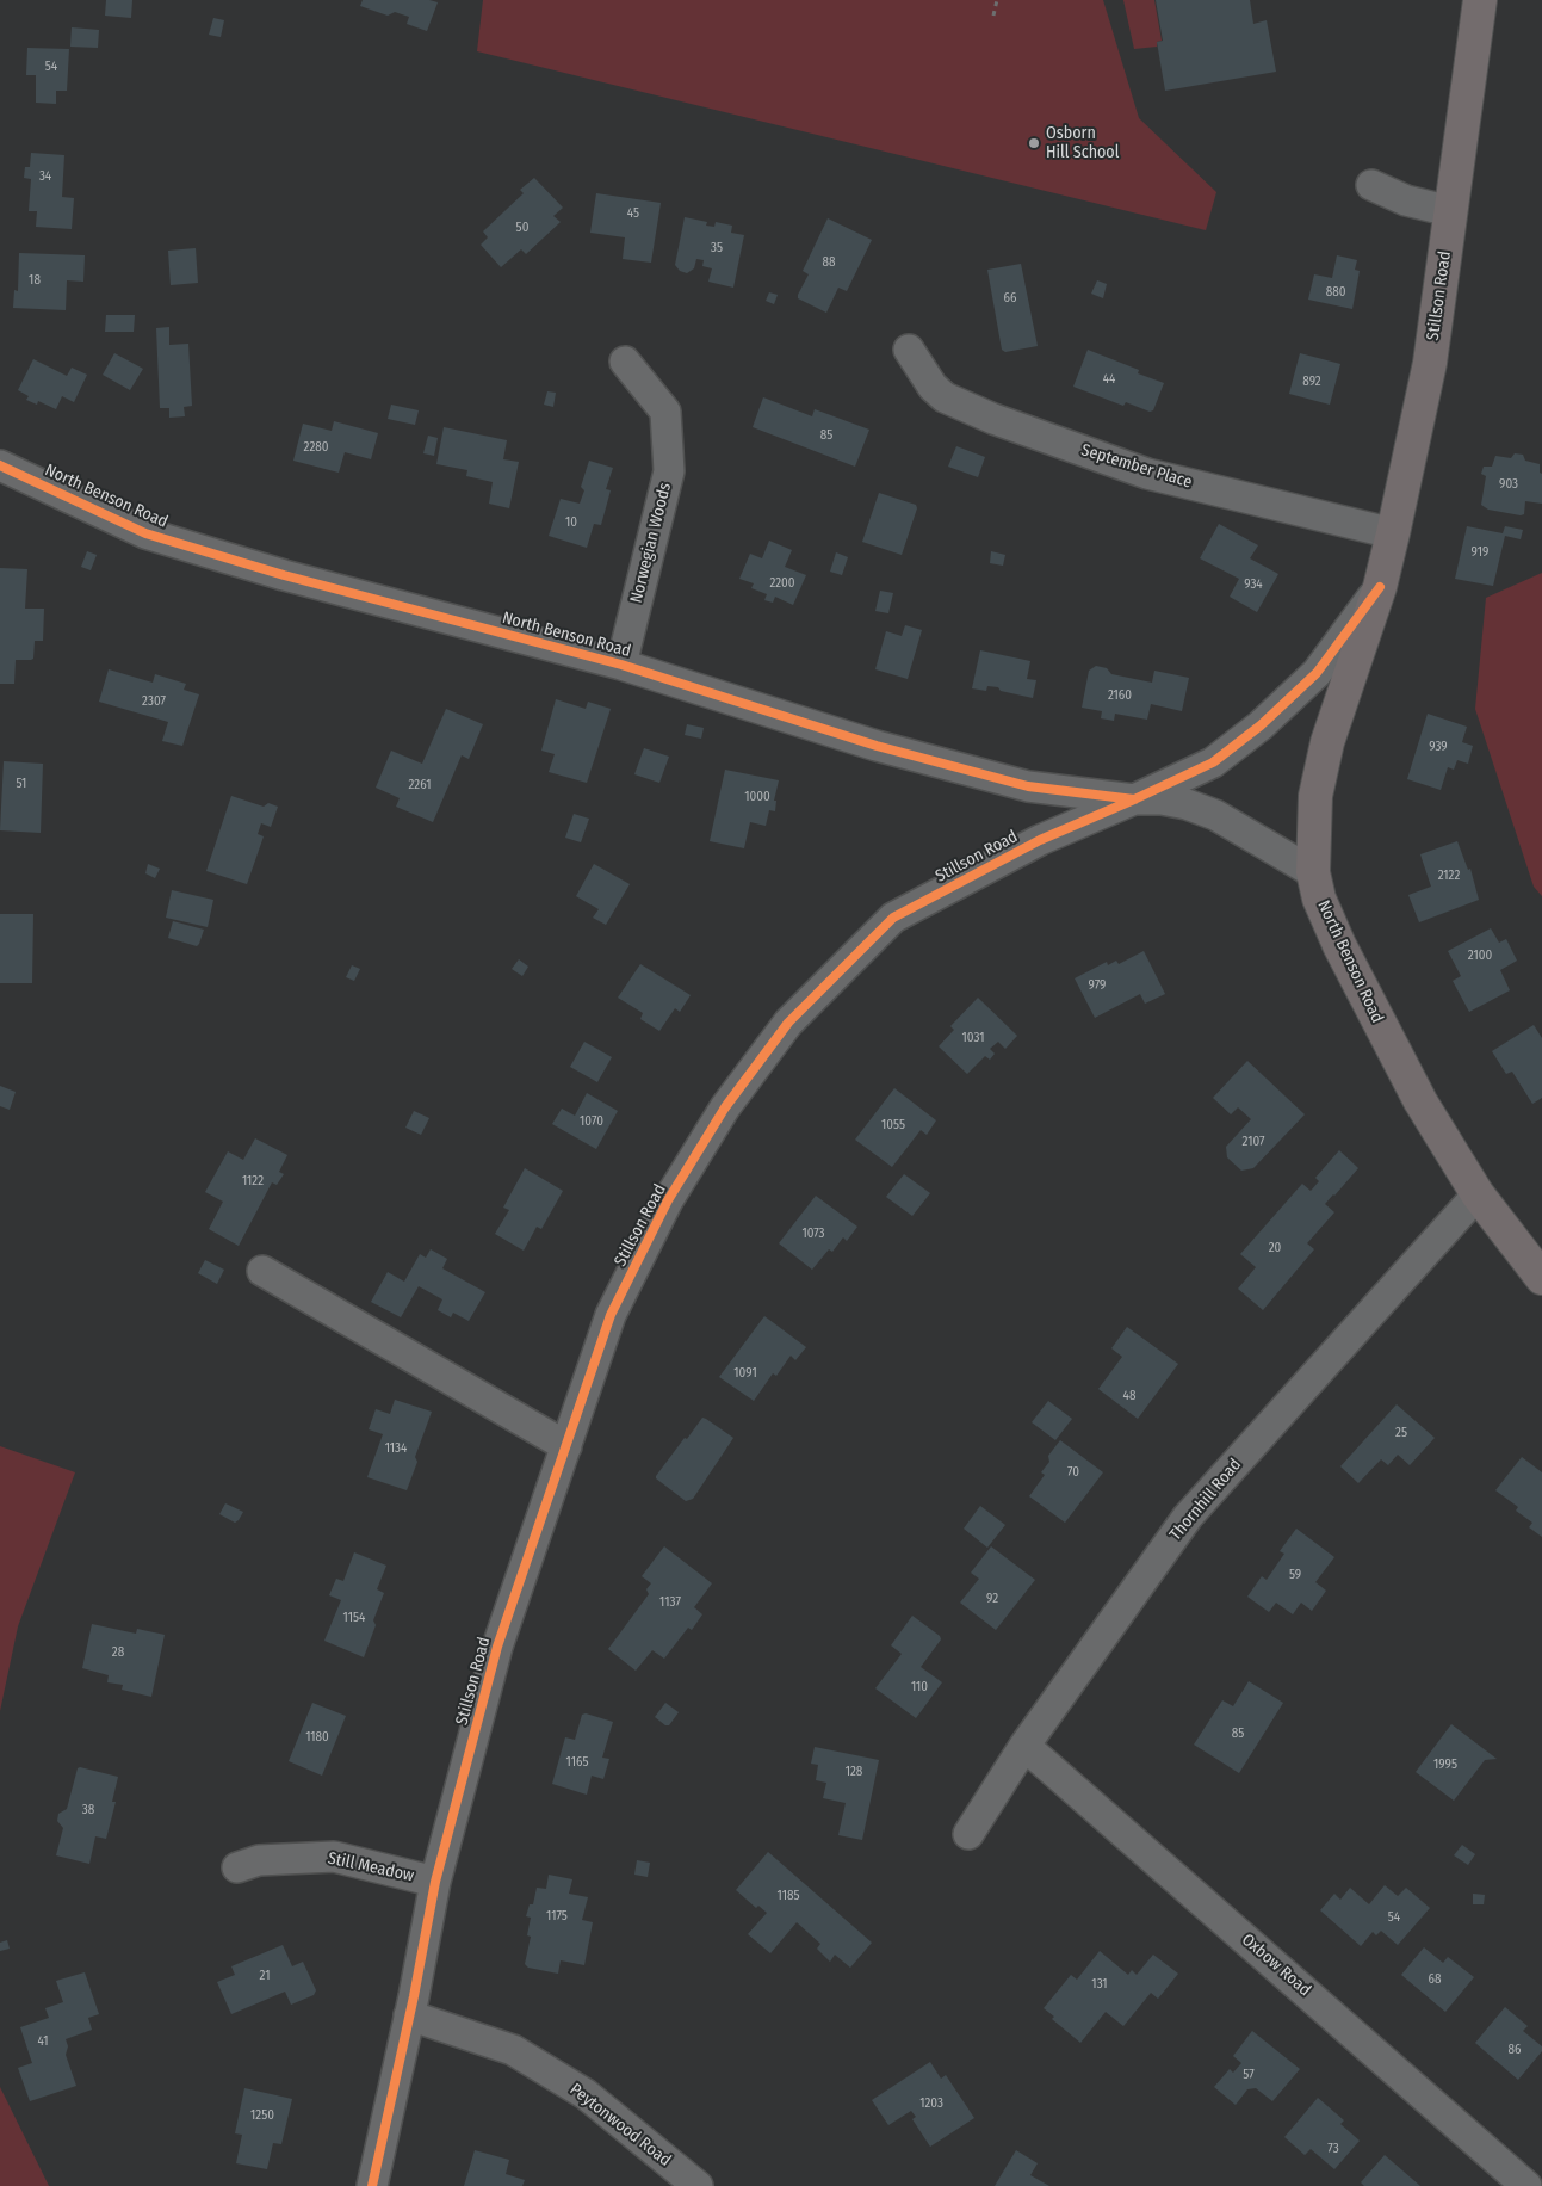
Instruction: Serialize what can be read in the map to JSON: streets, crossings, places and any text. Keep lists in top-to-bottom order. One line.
{"streets":{"main road":["Stillson Road","North Benson Road"],"street":["September Place","Norwegian Woods","Thornhill Road","Still Meadow","Oxbow Road","Peytonwood Road"]},"crossings":[["Stillson Road","September Place"],["Stillson Road","North Benson Road"],["Stillson Road","Still Meadow"],["Stillson Road","Peytonwood Road"],["North Benson Road","Norwegian Woods"],["North Benson Road","Thornhill Road"],["Thornhill Road","Oxbow Road"]],"places":["Osborn Hill School"],"house_numbers":["54","34","45","50","35","88","18","880","66","44","892","85","2280","903","10","919","2200","934","2160","2307","939","51","2261","1000","2122","2100","979","1031","1070","1055","2107","1122","1073","20","1091","48","25","1134","70","59","92","1137","1154","28","110","85","1180","1165","1995","128","38","1185","1175","54","21","68","131","41","86","57","1203","1250","73"]}
